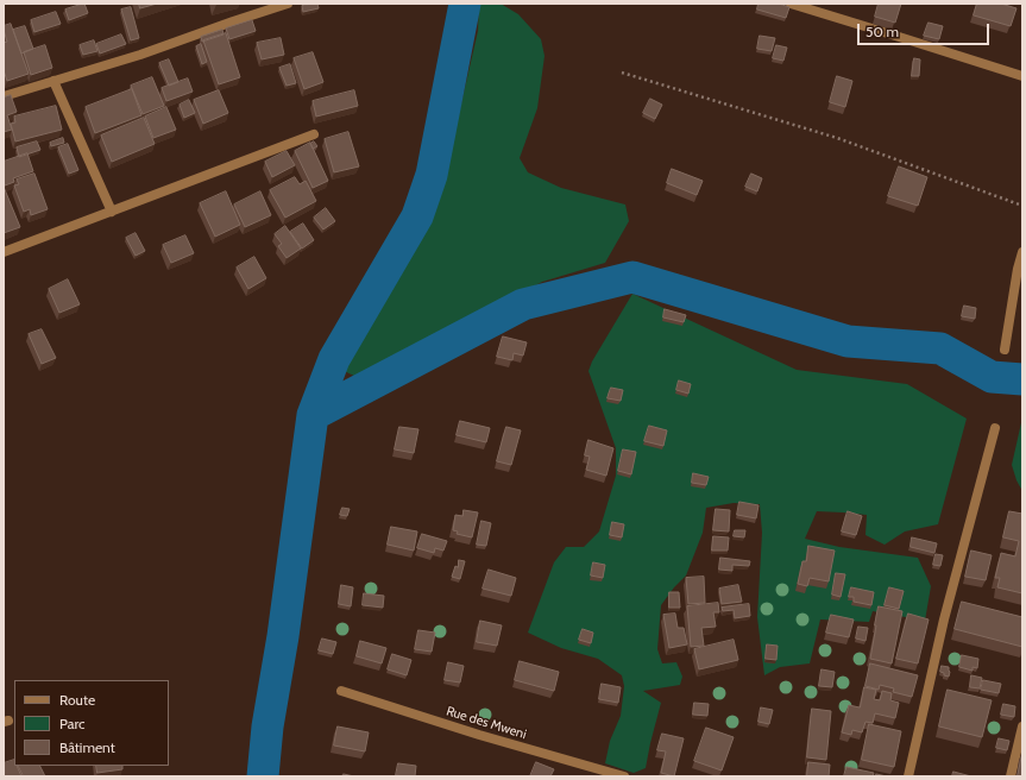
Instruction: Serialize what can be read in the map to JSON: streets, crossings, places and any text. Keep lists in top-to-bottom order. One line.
{"streets":{"street":["Rue des Mweni"]},"legend":["Route","Parc","Bâtiment"],"scale_bar":"50 m"}
